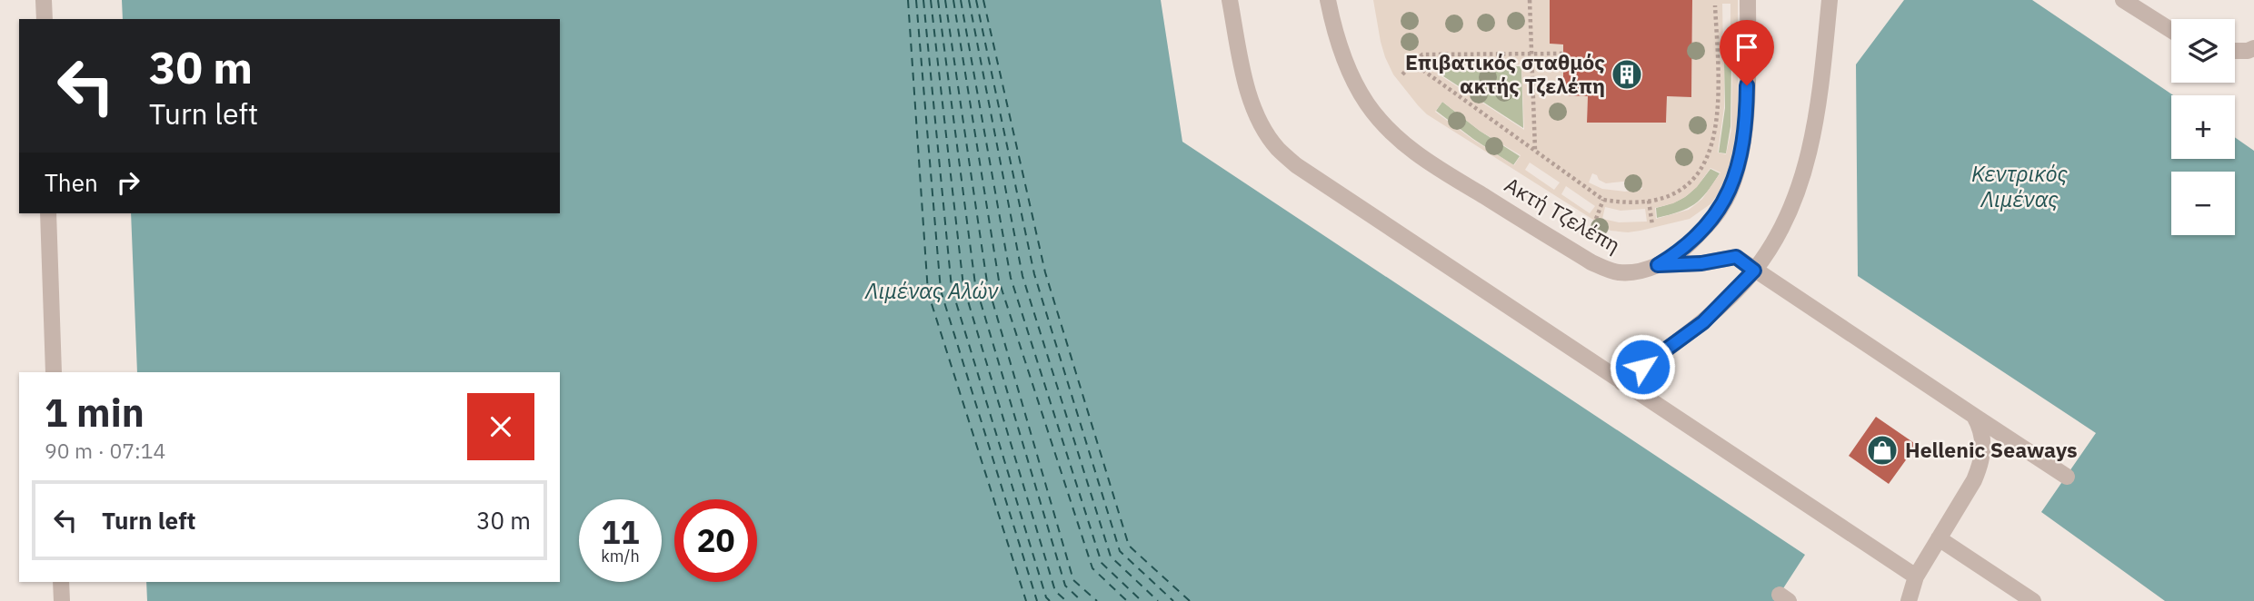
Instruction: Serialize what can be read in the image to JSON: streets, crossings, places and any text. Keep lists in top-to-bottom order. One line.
{"streets":{"street":["Ακτή Τζελέπη"]},"water":["Κεντρικός Λιμένας","Λιμένας Αλών"],"places":{"building":["Επιβατικός σταθμός ακτής Τζελέπη"],"shop":["Hellenic Seaways"]},"page":{"map_buttons":["+","−"],"turn":["30 m","Turn left"],"then":"Then","heading":["1 min","90 m · 07:14"],"list":[{"name":"Turn left","value":"30 m"}],"speed":"11 km/h","limit":"20"}}
